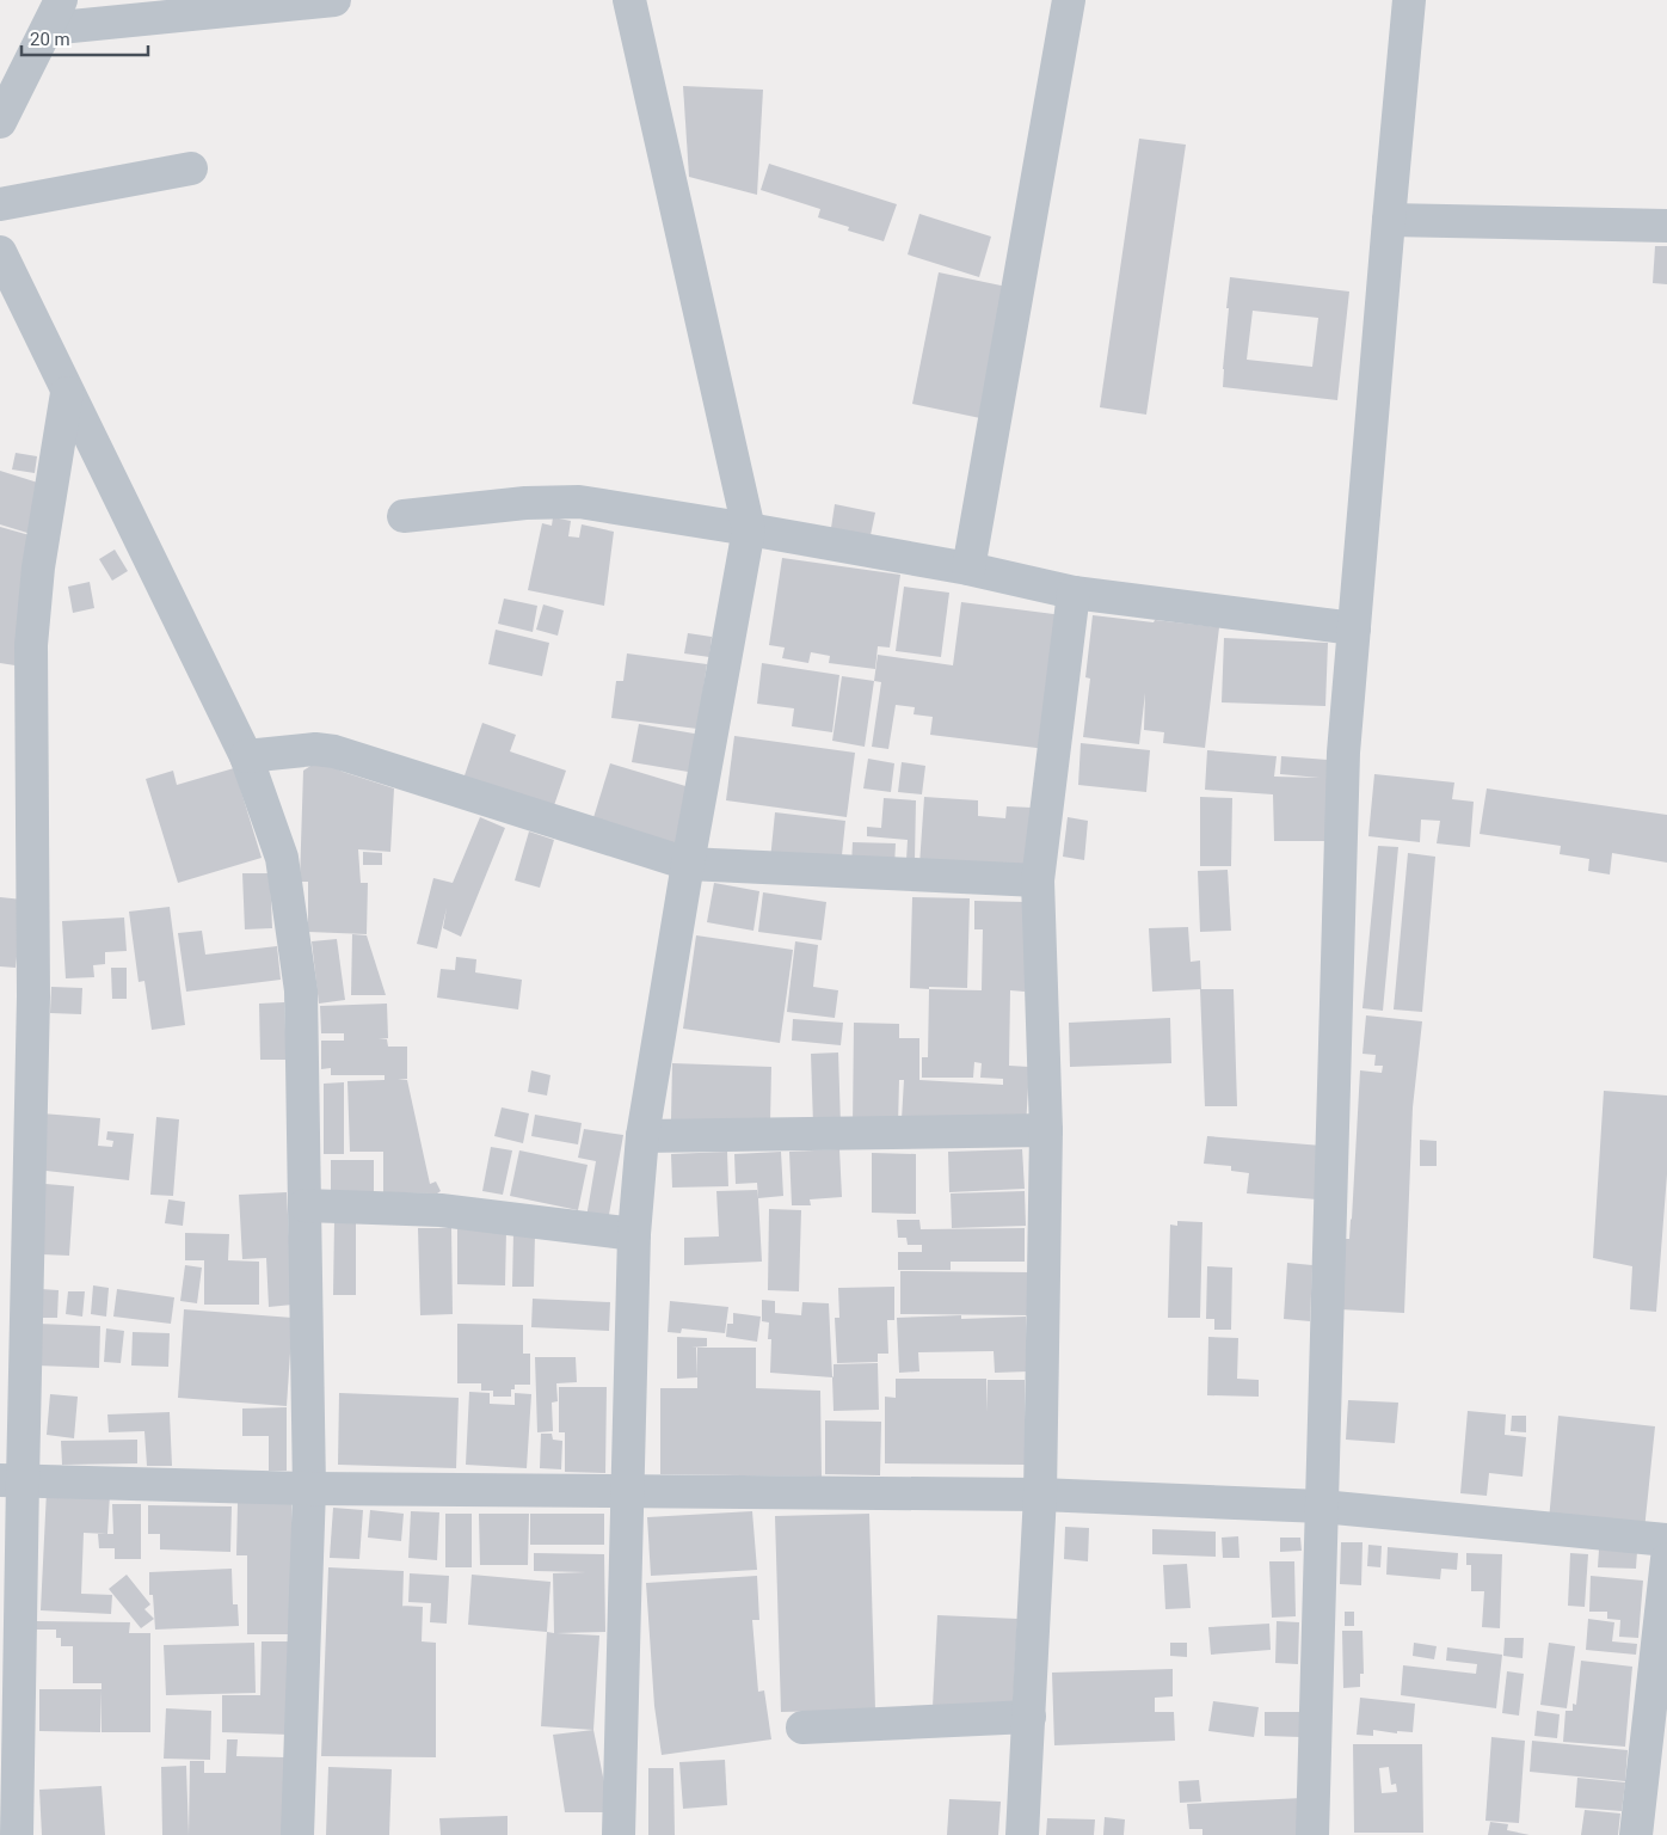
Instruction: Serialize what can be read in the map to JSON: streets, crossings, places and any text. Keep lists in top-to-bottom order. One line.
{"scale_bar":"20 m"}
